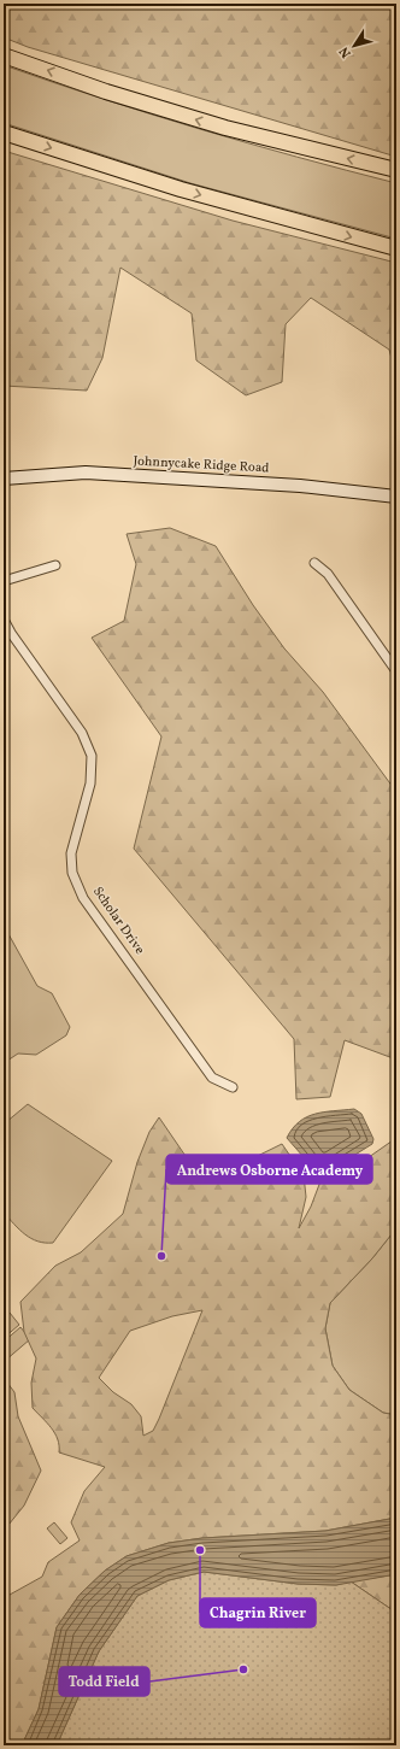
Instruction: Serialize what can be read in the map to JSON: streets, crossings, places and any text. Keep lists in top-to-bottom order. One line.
{"streets":{"main road":["Johnnycake Ridge Road"],"street":["Scholar Drive"]},"places":["Andrews Osborne Academy","Chagrin River","Todd Field"],"north":"bottom left"}
